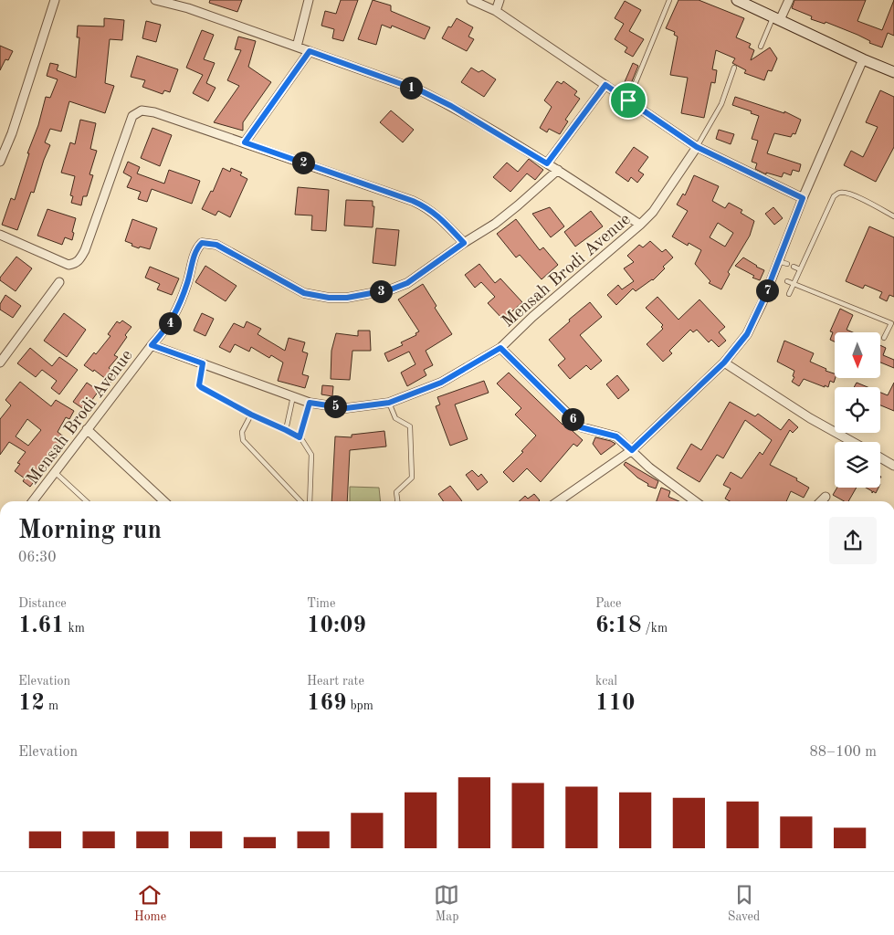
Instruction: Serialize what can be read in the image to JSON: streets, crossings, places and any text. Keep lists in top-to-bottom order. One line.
{"streets":{"street":["Mensah Brodi Avenue"]},"north":"bottom","page":{"pins":["1","2","7","3","4","5","6"],"heading":["Morning run","06:30"],"stats":[["Distance","1.61 km"],["Time","10:09"],["Pace","6:18 /km"],["Elevation","12 m"],["Heart rate","169 bpm"],["kcal","110"]],"chart":["Elevation","88–100 m"],"tabs":["Home","Map","Saved"]}}
